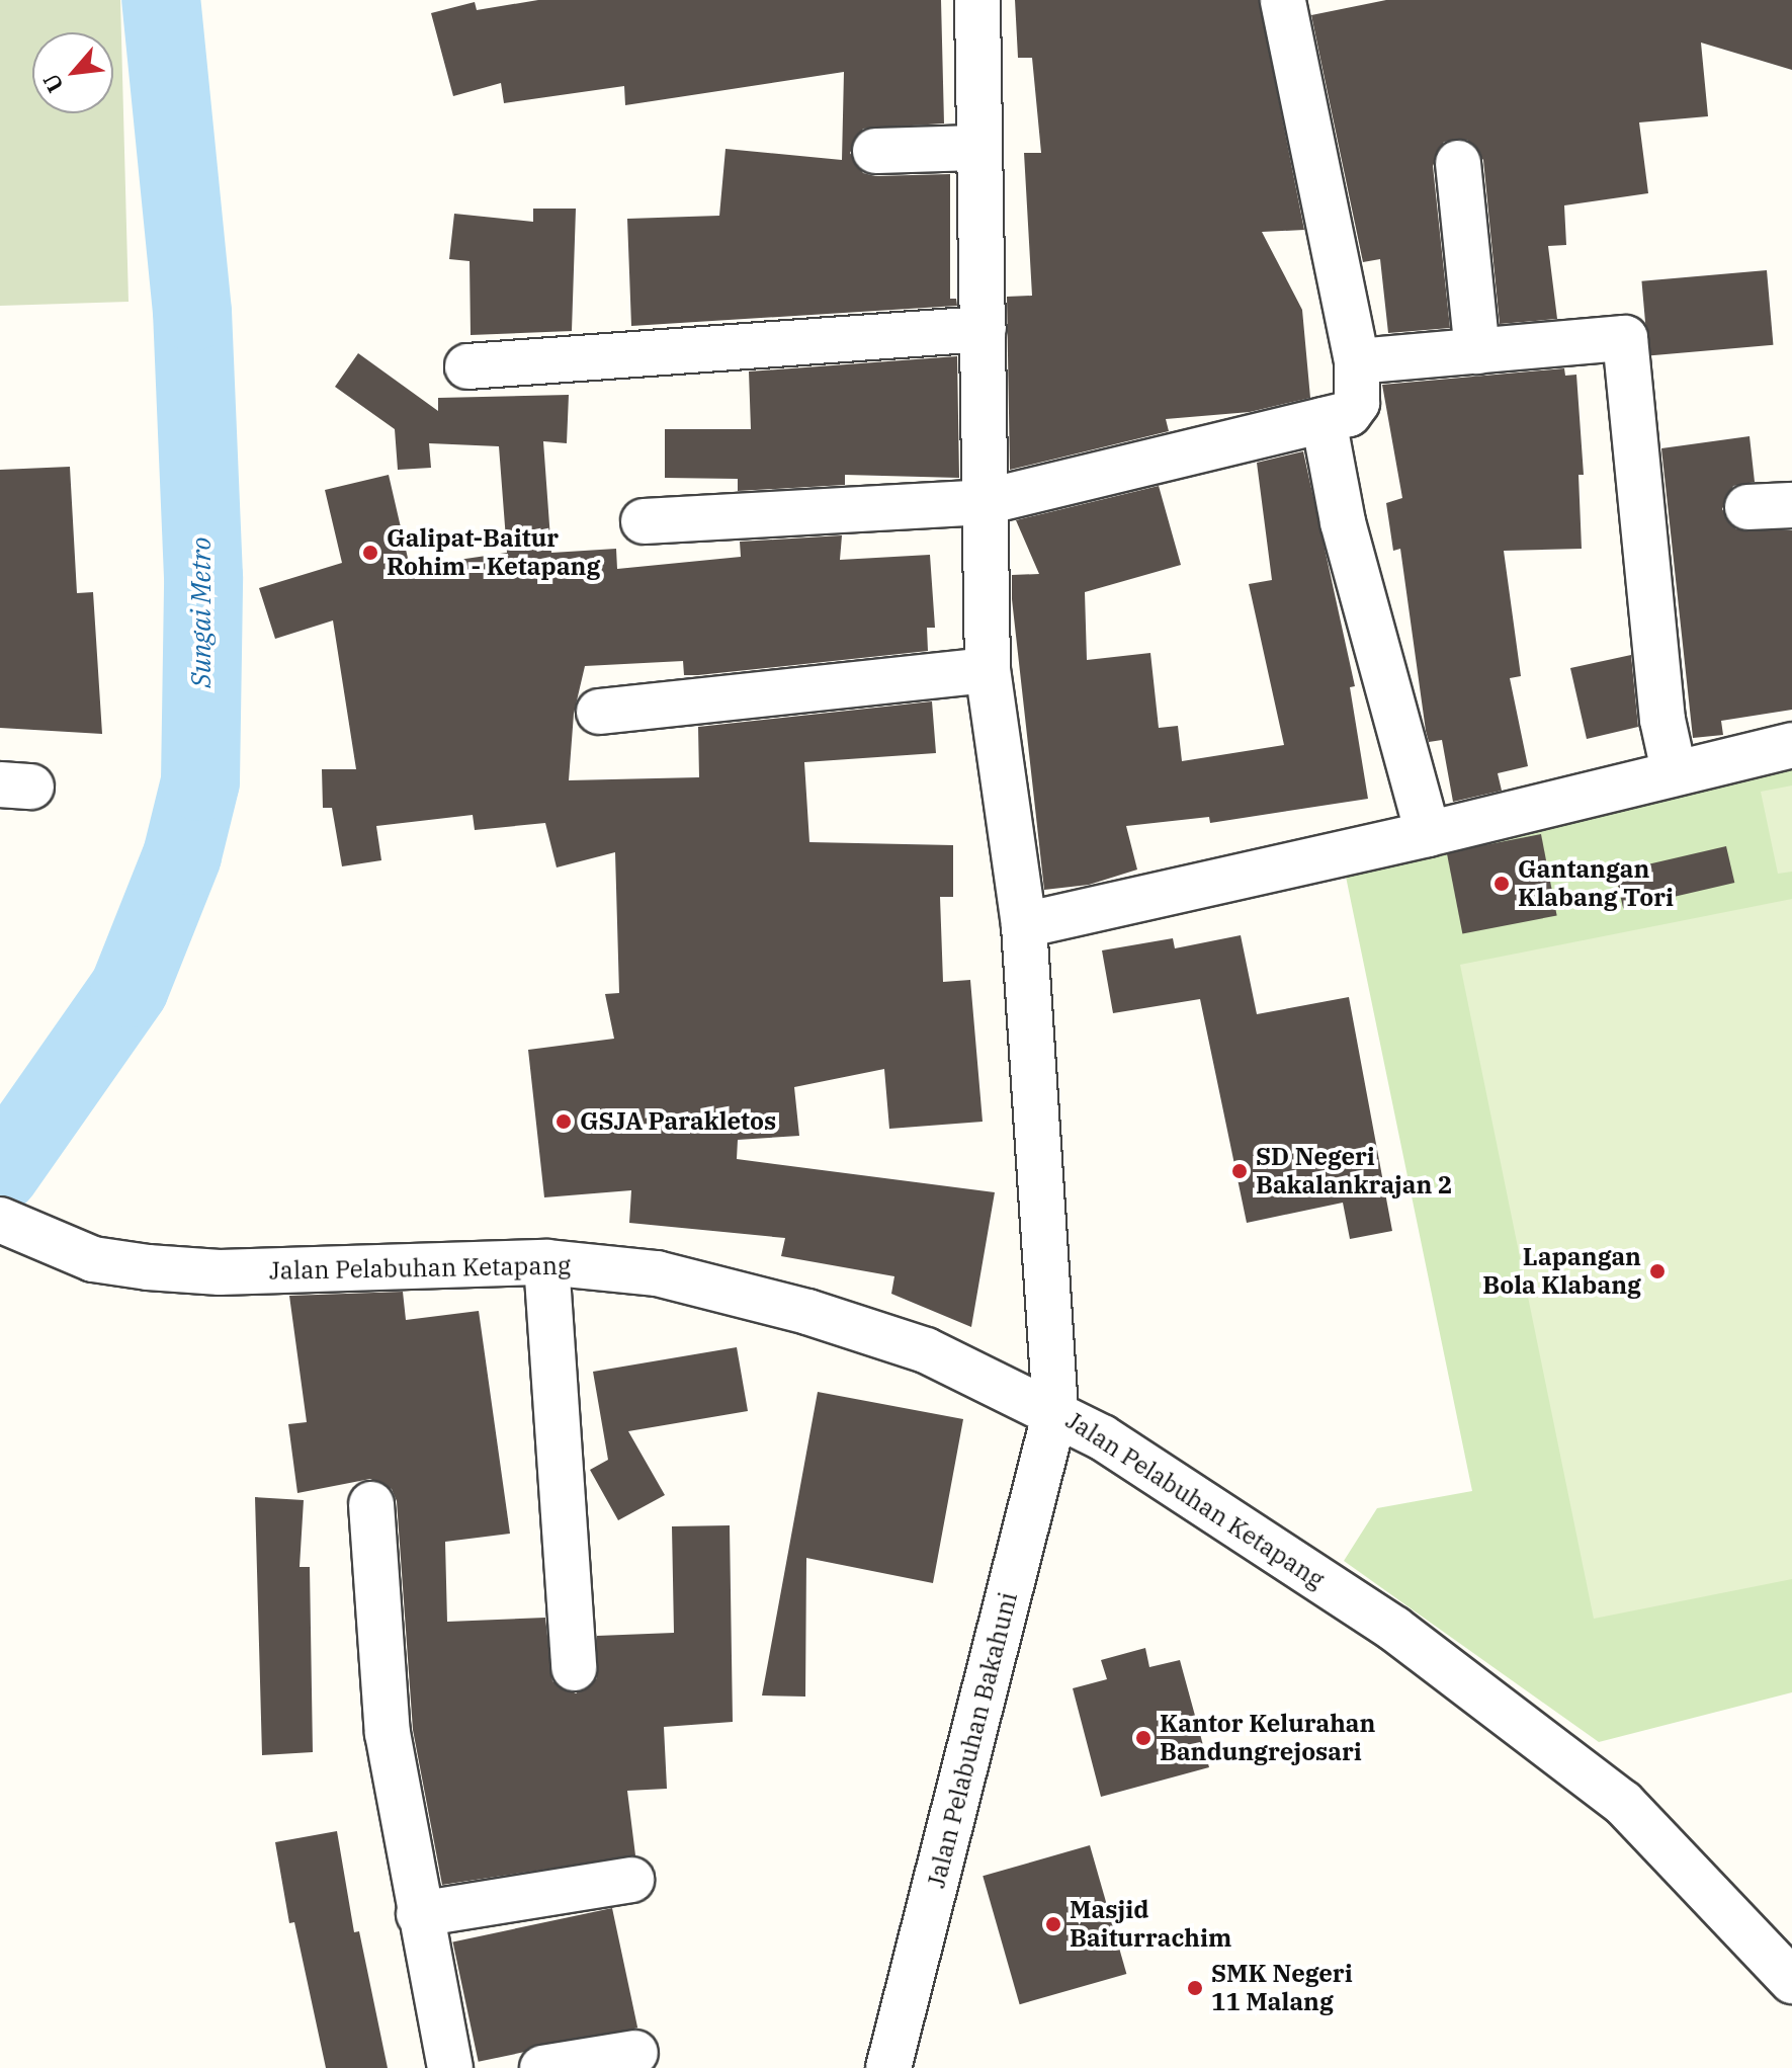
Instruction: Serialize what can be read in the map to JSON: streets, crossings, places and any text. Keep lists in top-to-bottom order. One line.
{"streets":{"street":["Jalan Pelabuhan Ketapang","Jalan Pelabuhan Bakahuni"]},"crossings":[["Jalan Pelabuhan Ketapang","Jalan Pelabuhan Bakahuni"]],"water":["Sungai Metro"],"places":["Galipat-Baitur Rohim - Ketapang","Gantangan Klabang Tori","GSJA Parakletos","SD Negeri Bakalankrajan 2","Lapangan Bola Klabang","Kantor Kelurahan Bandungrejosari","Masjid Baiturrachim","SMK Negeri 11 Malang"],"north":"bottom left"}
